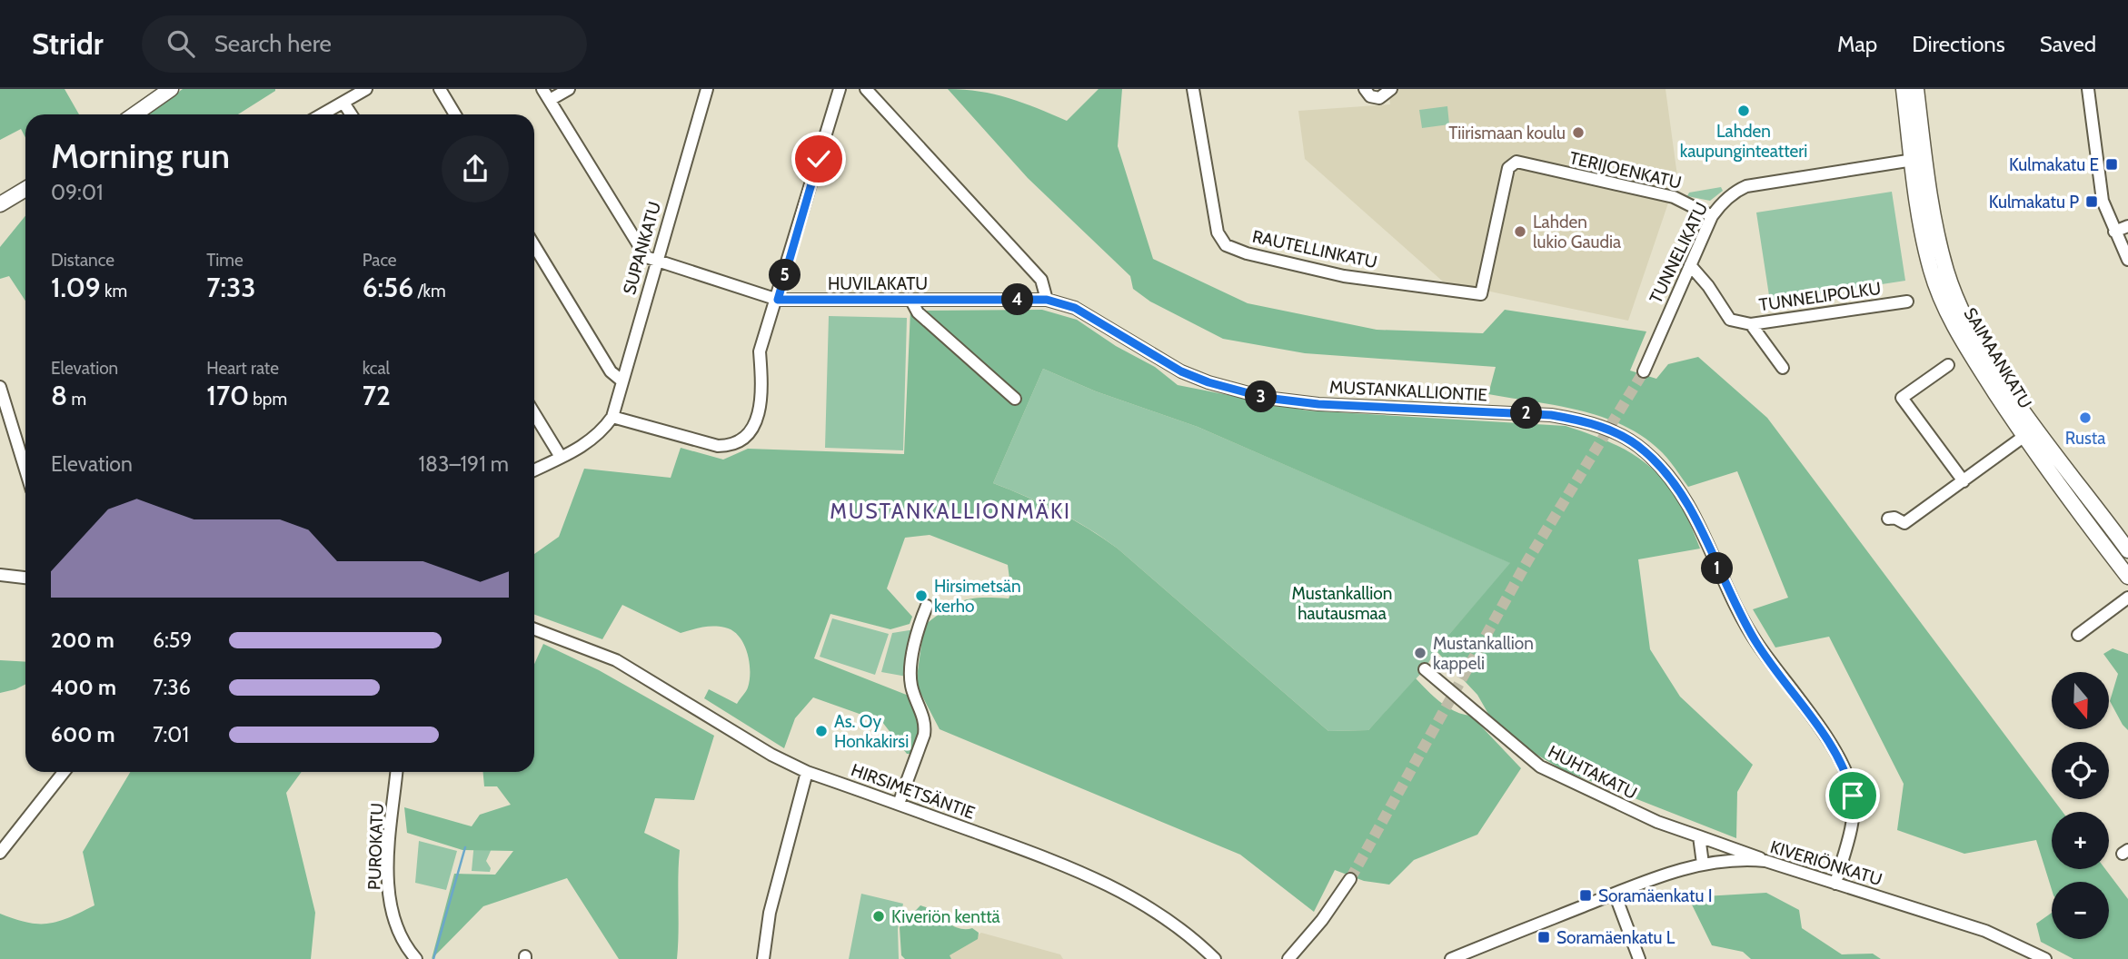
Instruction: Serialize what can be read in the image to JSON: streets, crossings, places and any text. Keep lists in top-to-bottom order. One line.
{"streets":{"main road":["SAIMAANKATU"],"street":["TERIJOENKATU","SUPANKATU","RAUTELLINKATU","TUNNELIKATU","HUVILAKATU","TUNNELIPOLKU","MUSTANKALLIONTIE","HUHTAKATU","HIRSIMETSÄNTIE","PUROKATU","KIVERIÖNKATU"]},"crossings":[["TERIJOENKATU","RAUTELLINKATU"],["TERIJOENKATU","TUNNELIKATU"],["SUPANKATU","HUVILAKATU"],["TUNNELIKATU","TUNNELIPOLKU"],["TUNNELIKATU","SAIMAANKATU"],["HUVILAKATU","MUSTANKALLIONTIE"],["MUSTANKALLIONTIE","KIVERIÖNKATU"],["HUHTAKATU","KIVERIÖNKATU"]],"districts":["MUSTANKALLIONMÄKI"],"parks":["Mustankallion hautausmaa"],"places":{"other":["Lahden kaupunginteatteri","Tiirismaan koulu","Lahden lukio Gaudia","Rusta","Hirsimetsän kerho","Mustankallion kappeli","As. Oy Honkakirsi","Kiveriön kenttä"],"transit":["Kulmakatu E","Kulmakatu P","Soramäenkatu I","Soramäenkatu L"]},"north":"bottom","page":{"header":"Stridr","search":"Search here","nav":["Map","Directions","Saved"],"heading":["Morning run","09:01"],"stats":[["Distance","1.09 km"],["Time","7:33"],["Pace","6:56 /km"],["Elevation","8 m"],["Heart rate","170 bpm"],["kcal","72"]],"pins":["5","4","3","2","1"],"chart":["Elevation","183–191 m"],"list":[{"name":"200 m","note":"6:59"},{"name":"400 m","note":"7:36"},{"name":"600 m","note":"7:01"}],"map_buttons":["+","−"]}}
